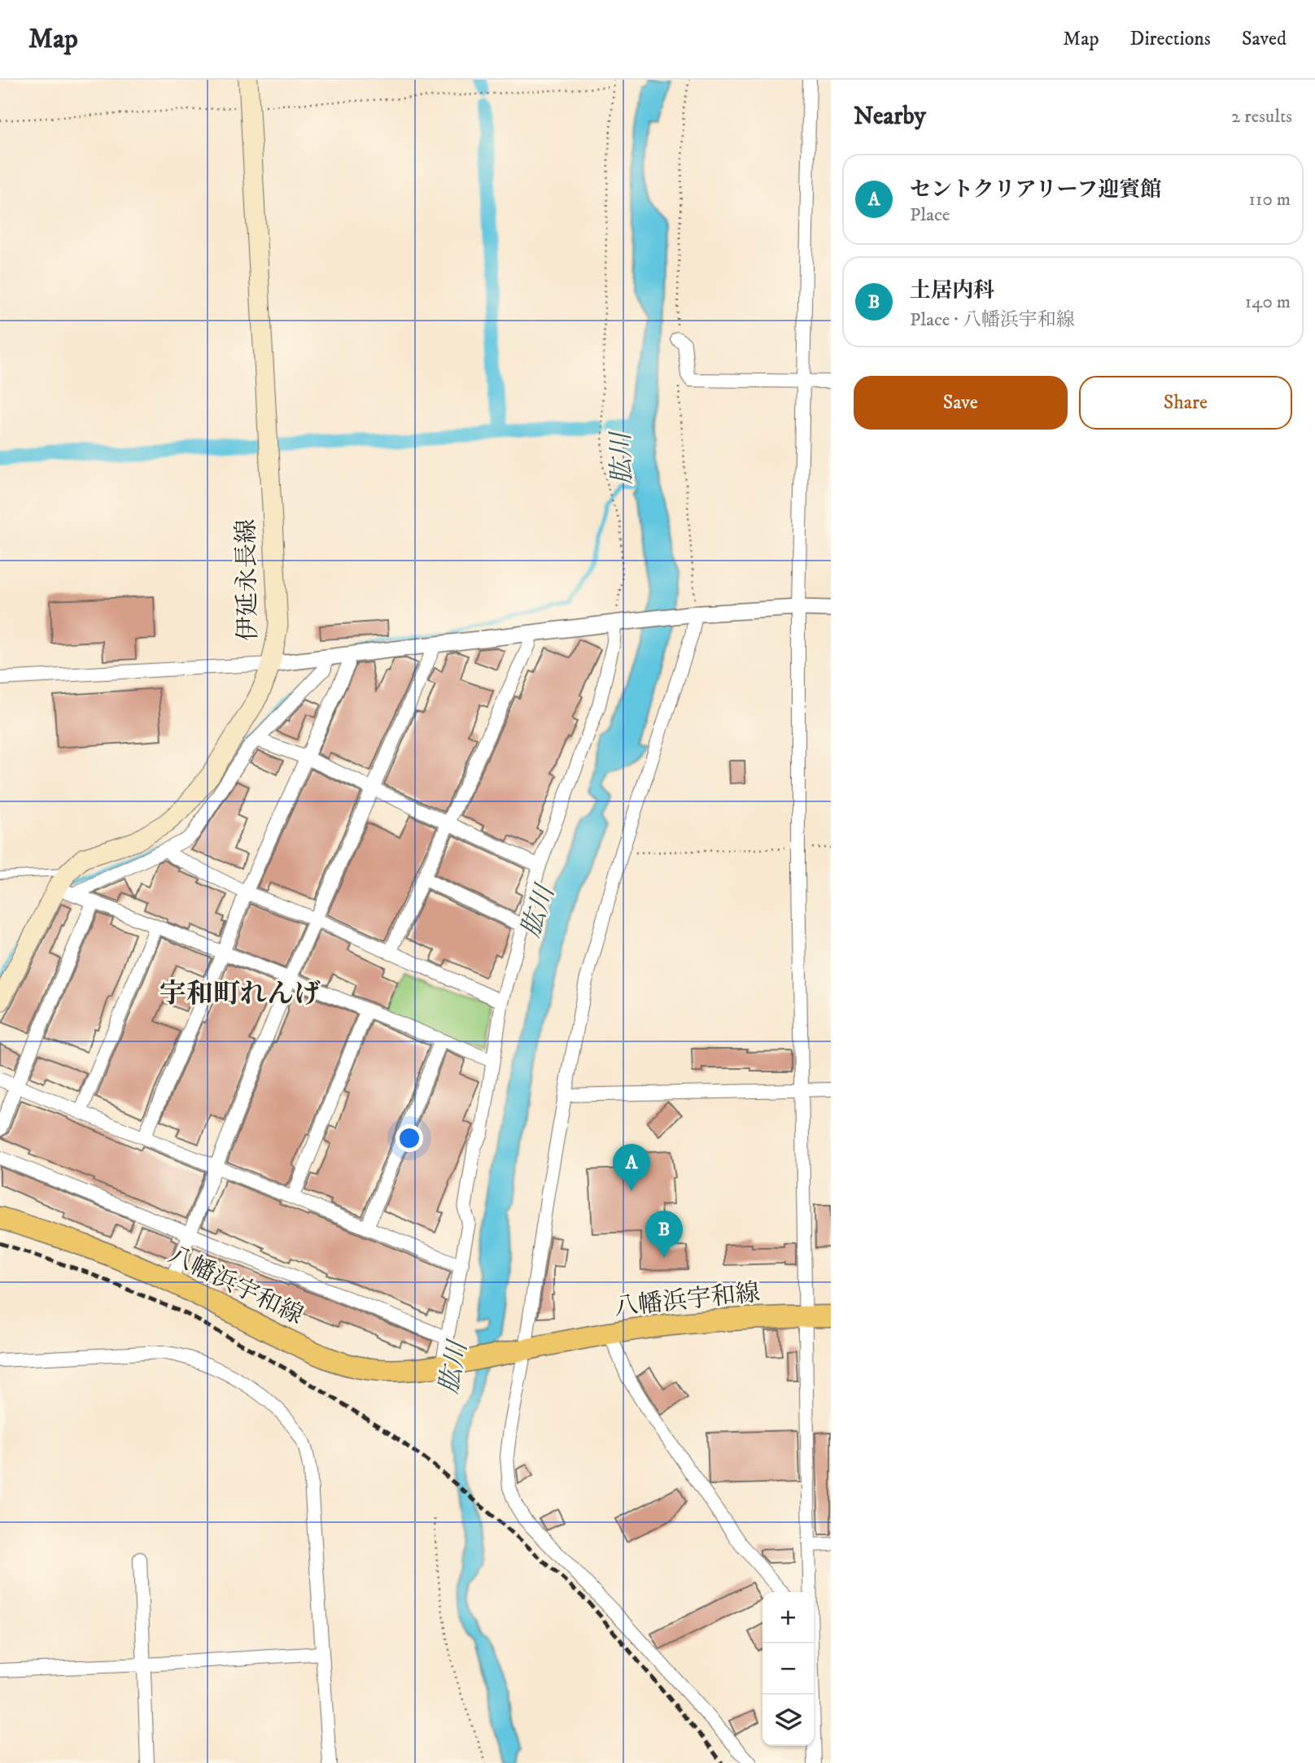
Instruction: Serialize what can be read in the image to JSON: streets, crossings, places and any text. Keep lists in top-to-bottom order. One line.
{"streets":{"main road":["伊延永長線","八幡浜宇和線"]},"districts":["宇和町れんげ"],"water":["肱川"],"page":{"header":"Map","nav":["Map","Directions","Saved"],"heading":["Nearby","2 results"],"list":[{"mark":"A","name":"セントクリアリーフ迎賓館","note":"Place","value":"110 m"},{"mark":"B","name":"土居内科","note":"Place · 八幡浜宇和線","value":"140 m"}],"buttons":["Save","Share"],"pins":["A","B"],"map_buttons":["+","−"]}}
